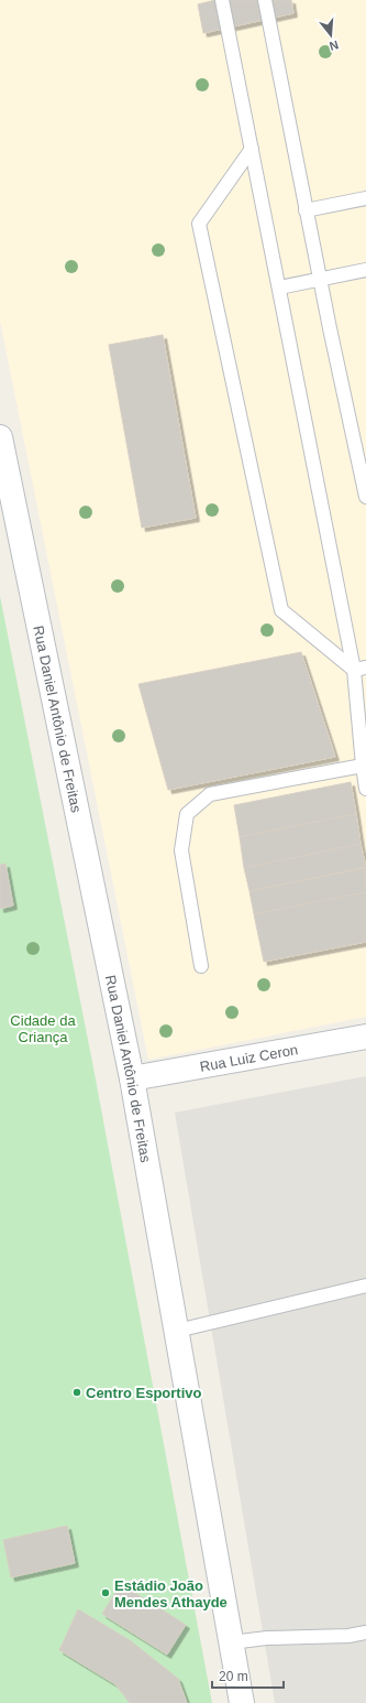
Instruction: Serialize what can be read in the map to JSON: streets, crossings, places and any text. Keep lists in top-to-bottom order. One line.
{"streets":{"street":["Rua Daniel Antônio de Freitas","Rua Luiz Ceron"]},"crossings":[["Rua Daniel Antônio de Freitas","Rua Luiz Ceron"]],"parks":["Cidade da Criança"],"places":["Centro Esportivo","Estádio João Mendes Athayde"],"scale_bar":"20 m","north":"bottom"}
